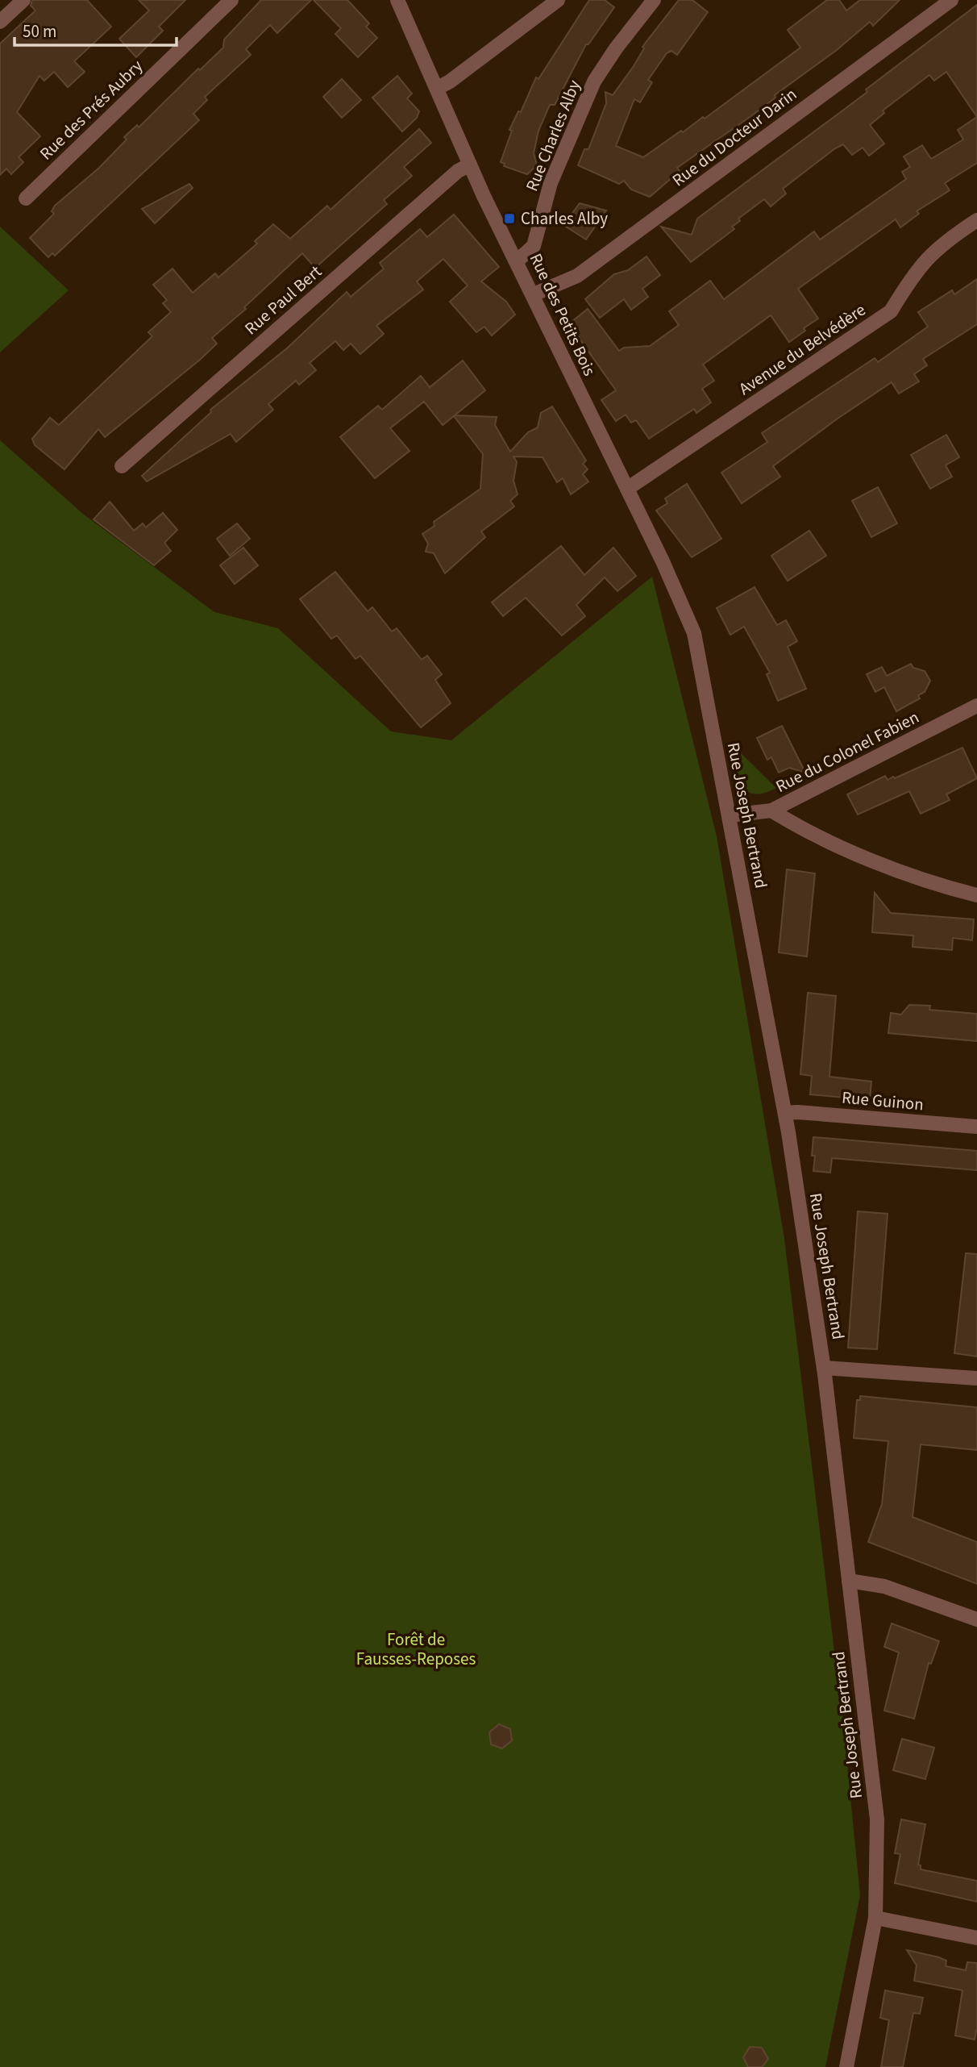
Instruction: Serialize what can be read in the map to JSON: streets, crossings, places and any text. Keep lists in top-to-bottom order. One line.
{"streets":{"street":["Rue des Prés Aubry","Rue Charles Alby","Rue du Docteur Darin","Rue Paul Bert","Rue des Petits Bois","Avenue du Belvédère","Rue du Colonel Fabien","Rue Joseph Bertrand","Rue Guinon"]},"crossings":[["Rue Charles Alby","Rue des Petits Bois"],["Rue du Docteur Darin","Rue des Petits Bois"],["Rue Paul Bert","Rue des Petits Bois"],["Rue des Petits Bois","Avenue du Belvédère"],["Rue des Petits Bois","Rue Joseph Bertrand"],["Avenue du Belvédère","Rue Joseph Bertrand"],["Rue du Colonel Fabien","Rue Joseph Bertrand"],["Rue Joseph Bertrand","Rue Guinon"]],"parks":["Forêt de Fausses-Reposes"],"places":{"transit":["Charles Alby"]},"scale_bar":"50 m"}
